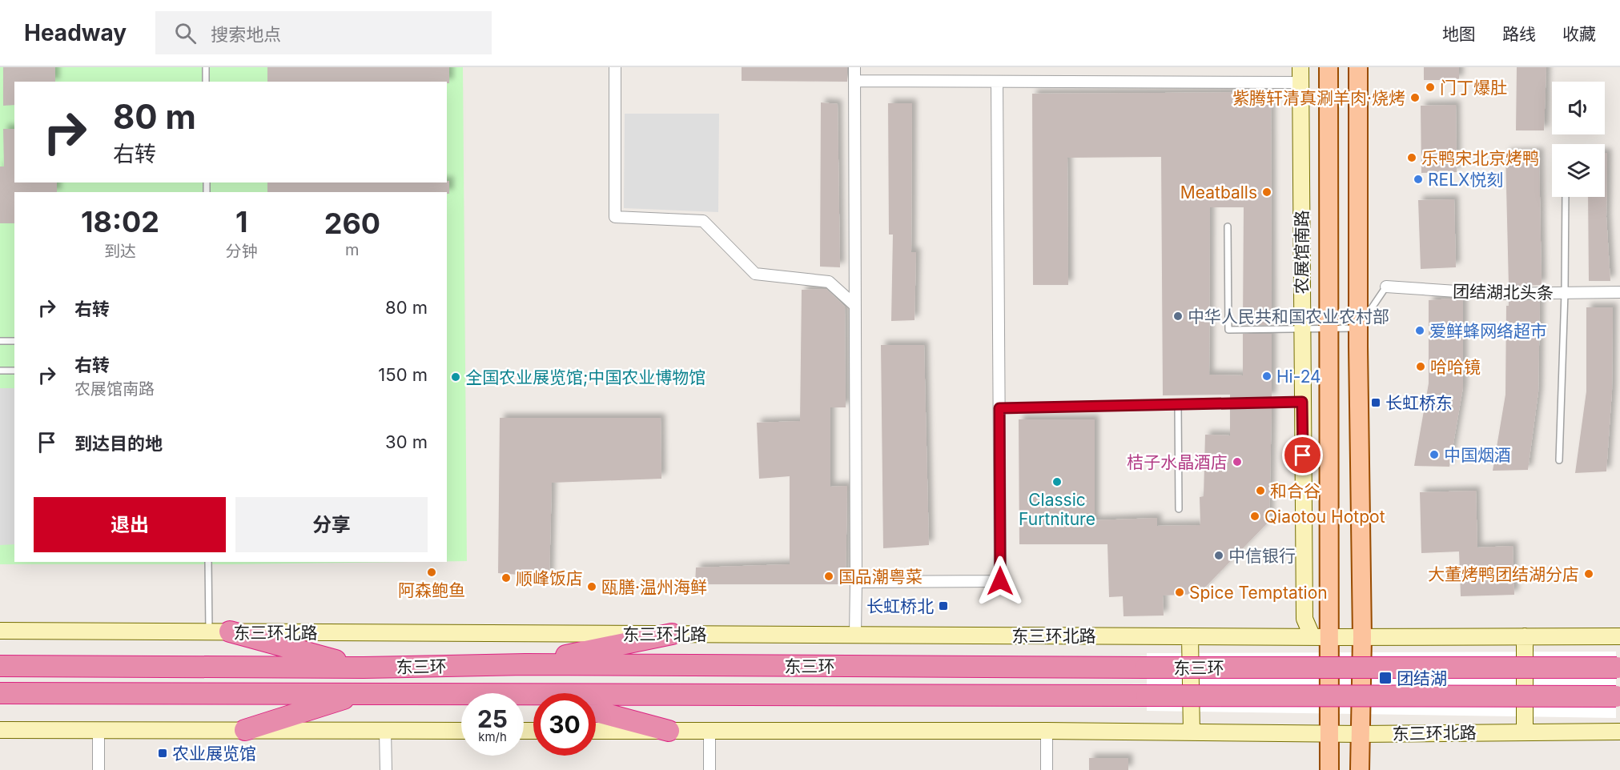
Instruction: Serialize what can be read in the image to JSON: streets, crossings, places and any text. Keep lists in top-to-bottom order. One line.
{"streets":{"highway":["东三环"],"main road":["农展馆南路"],"street":["团结湖北头条","东三环北路"]},"crossings":[["农展馆南路","东三环北路"]],"places":{"other":["门丁爆肚","紫腾轩清真涮羊肉·烧烤","乐鸭宋北京烤鸭","RELX悦刻","Meatballs","中华人民共和国农业农村部","爱鲜蜂网络超市","哈哈镜","Hi-24","全国农业展览馆;中国农业博物馆","中国烟酒","桔子水晶酒店","Classic Furtniture","和合谷","Qiaotou Hotpot","中信银行","阿森鲍鱼","大董烤鸭团结湖分店","国品潮粤菜","顺峰饭店","瓯膳·温州海鲜","Spice Temptation"],"transit":["长虹桥东","长虹桥北","团结湖","农业展览馆"]},"page":{"header":"Headway","search":"搜索地点","nav":["地图","路线","收藏"],"turn":["80 m","右转"],"eta":["18:02","到达","1","分钟","260","m"],"list":[{"name":"右转","value":"80 m"},{"name":"右转","note":"农展馆南路","value":"150 m"},{"name":"到达目的地","value":"30 m"}],"buttons":["退出","分享"],"speed":"25 km/h","limit":"30"}}
